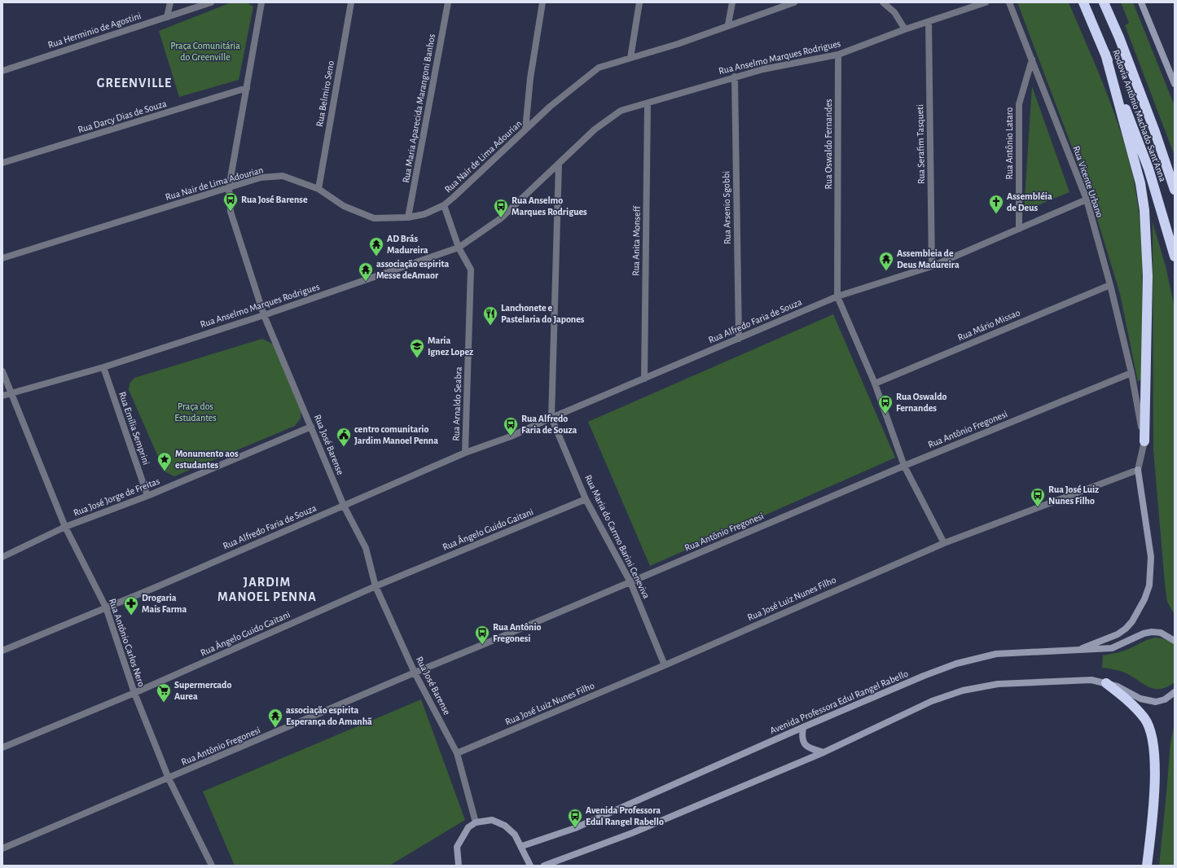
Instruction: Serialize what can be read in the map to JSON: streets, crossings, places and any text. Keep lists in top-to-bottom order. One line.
{"streets":{"highway":["Rodovia Antônio Machado Sant'Anna"],"main road":["Avenida Professora Edul Rangel Rabello"],"street":["Rua Herminio de Agostini","Rua Anselmo Marques Rodrigues","Rua Belmiro Seno","Rua Maria Aparecida Marangoni Banhos","Rua Darcy Dias de Souza","Rua Antônio Lataro","Rua Oswaldo Fernandes","Rua Serafim Tasqueti","Rua Nair de Lima Adourian","Rua Vicente Urbano","Rua Arsenio Sgobbi","Rua Anita Monseff","Rua Alfredo Faria de Souza","Rua Mário Missao","Rua Arnaldo Seabra","Rua Emília Semprini","Rua Antônio Fregonesi","Rua José Barense","Rua José Jorge de Freitas","Rua Ângelo Guido Gaitani","Rua Maria do Carmo Barini Ceneviva","Rua José Luiz Nunes Filho","Rua Antônio Carlos Nero"]},"crossings":[["Rua Anselmo Marques Rodrigues","Rua Oswaldo Fernandes"],["Rua Anselmo Marques Rodrigues","Rua Serafim Tasqueti"],["Rua Anselmo Marques Rodrigues","Rua Arsenio Sgobbi"],["Rua Anselmo Marques Rodrigues","Rua Anita Monseff"],["Rua Anselmo Marques Rodrigues","Rua Arnaldo Seabra"],["Rua Anselmo Marques Rodrigues","Rua Emília Semprini"],["Rua Anselmo Marques Rodrigues","Rua José Barense"],["Rua Anselmo Marques Rodrigues","Rua Maria do Carmo Barini Ceneviva"],["Rua Anselmo Marques Rodrigues","Rua Antônio Carlos Nero"],["Rua Belmiro Seno","Rua Nair de Lima Adourian"],["Rua Maria Aparecida Marangoni Banhos","Rua Nair de Lima Adourian"],["Rua Darcy Dias de Souza","Rua José Barense"],["Rua Antônio Lataro","Rua Vicente Urbano"],["Rua Antônio Lataro","Rua Alfredo Faria de Souza"],["Rua Oswaldo Fernandes","Rua Alfredo Faria de Souza"],["Rua Oswaldo Fernandes","Rua Mário Missao"],["Rua Oswaldo Fernandes","Rua Antônio Fregonesi"],["Rua Oswaldo Fernandes","Rua José Luiz Nunes Filho"],["Rua Serafim Tasqueti","Rua Alfredo Faria de Souza"],["Rua Nair de Lima Adourian","Rua Arnaldo Seabra"],["Rua Nair de Lima Adourian","Rua José Barense"],["Rua Vicente Urbano","Rua Alfredo Faria de Souza"],["Rua Vicente Urbano","Rua Mário Missao"],["Rua Vicente Urbano","Rua Antônio Fregonesi"],["Rua Arsenio Sgobbi","Rua Alfredo Faria de Souza"],["Rua Anita Monseff","Rua Alfredo Faria de Souza"],["Rua Alfredo Faria de Souza","Rua Arnaldo Seabra"],["Rua Alfredo Faria de Souza","Rua José Barense"],["Rua Alfredo Faria de Souza","Rua Maria do Carmo Barini Ceneviva"],["Rua Alfredo Faria de Souza","Rua Antônio Carlos Nero"],["Rua Emília Semprini","Rua José Jorge de Freitas"],["Rua Antônio Fregonesi","Rua José Barense"],["Rua Antônio Fregonesi","Rua Maria do Carmo Barini Ceneviva"],["Rua Antônio Fregonesi","Rua Antônio Carlos Nero"],["Rua José Barense","Rua José Jorge de Freitas"],["Rua José Barense","Rua Ângelo Guido Gaitani"],["Rua José Barense","Rua José Luiz Nunes Filho"],["Rua José Jorge de Freitas","Rua Antônio Carlos Nero"],["Rua Ângelo Guido Gaitani","Rua Maria do Carmo Barini Ceneviva"],["Rua Ângelo Guido Gaitani","Rua Antônio Carlos Nero"],["Rua Maria do Carmo Barini Ceneviva","Rua José Luiz Nunes Filho"]],"districts":["GREENVILLE","JARDIM MANOEL PENNA"],"parks":["Praça Comunitária do Greenville","Praça dos Estudantes"],"places":{"bus stop":["Rua José Barense","Rua Anselmo Marques Rodrigues","Rua Oswaldo Fernandes","Rua Alfredo Faria de Souza","Rua José Luiz Nunes Filho","Rua Antônio Fregonesi","Avenida Professora Edul Rangel Rabello"],"church":["Assembléia de Deus"],"temple":["AD Brás Madureira","Assembleia de Deus Madureira","associação espirita Messe deAmaor","associação espirita Esperança do Amanhã"],"restaurant":["Lanchonete e Pastelaria do Japones"],"school or university":["Maria Ignez Lopez"],"public building":["centro comunitario Jardim Manoel Penna"],"place":["Monumento aos estudantes"],"pharmacy":["Drogaria Mais Farma"],"supermarket":["Supermercado Aurea"]}}
